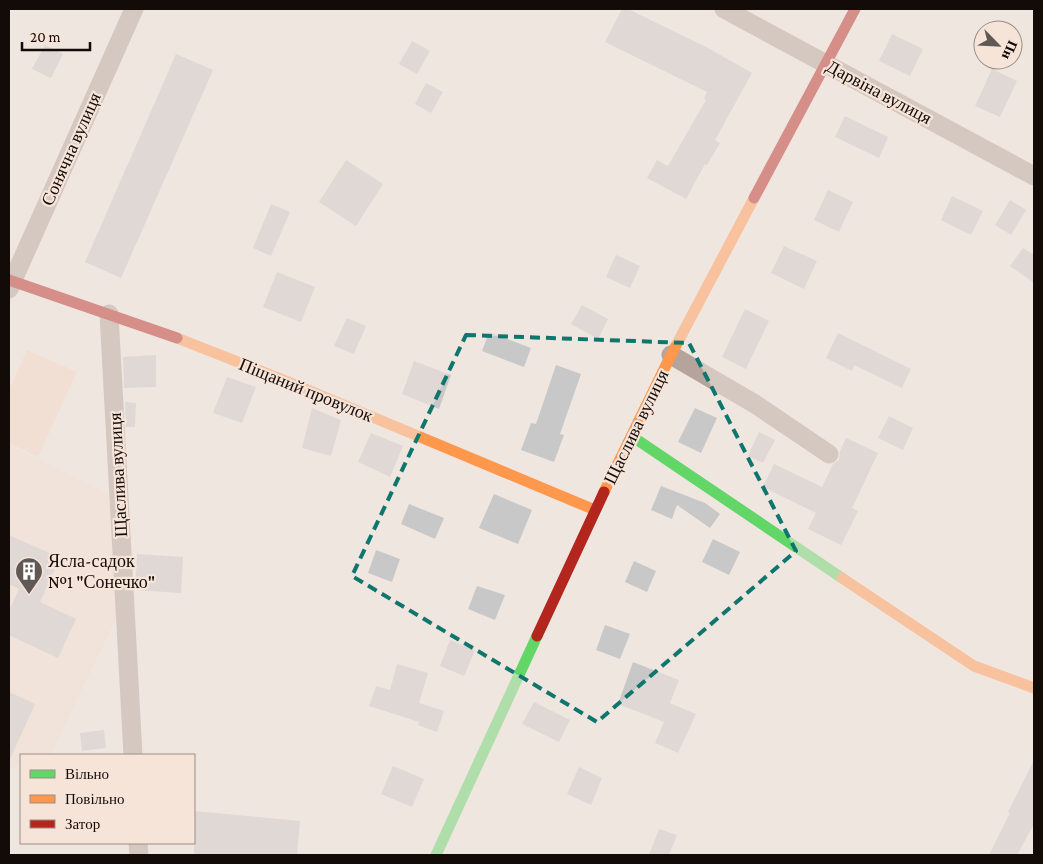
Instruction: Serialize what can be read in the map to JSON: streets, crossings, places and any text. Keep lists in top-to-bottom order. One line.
{"streets":{"street":["Дарвіна вулиця","Сонячна вулиця","Піщаний провулок","Щаслива вулиця"]},"crossings":[["Дарвіна вулиця","Щаслива вулиця"],["Сонячна вулиця","Піщаний провулок"],["Піщаний провулок","Щаслива вулиця"]],"places":{"building":["Ясла-садок №1 \"Сонечко\""]},"legend":["Вільно","Повільно","Затор"],"scale_bar":"20 m","north":"bottom right"}
